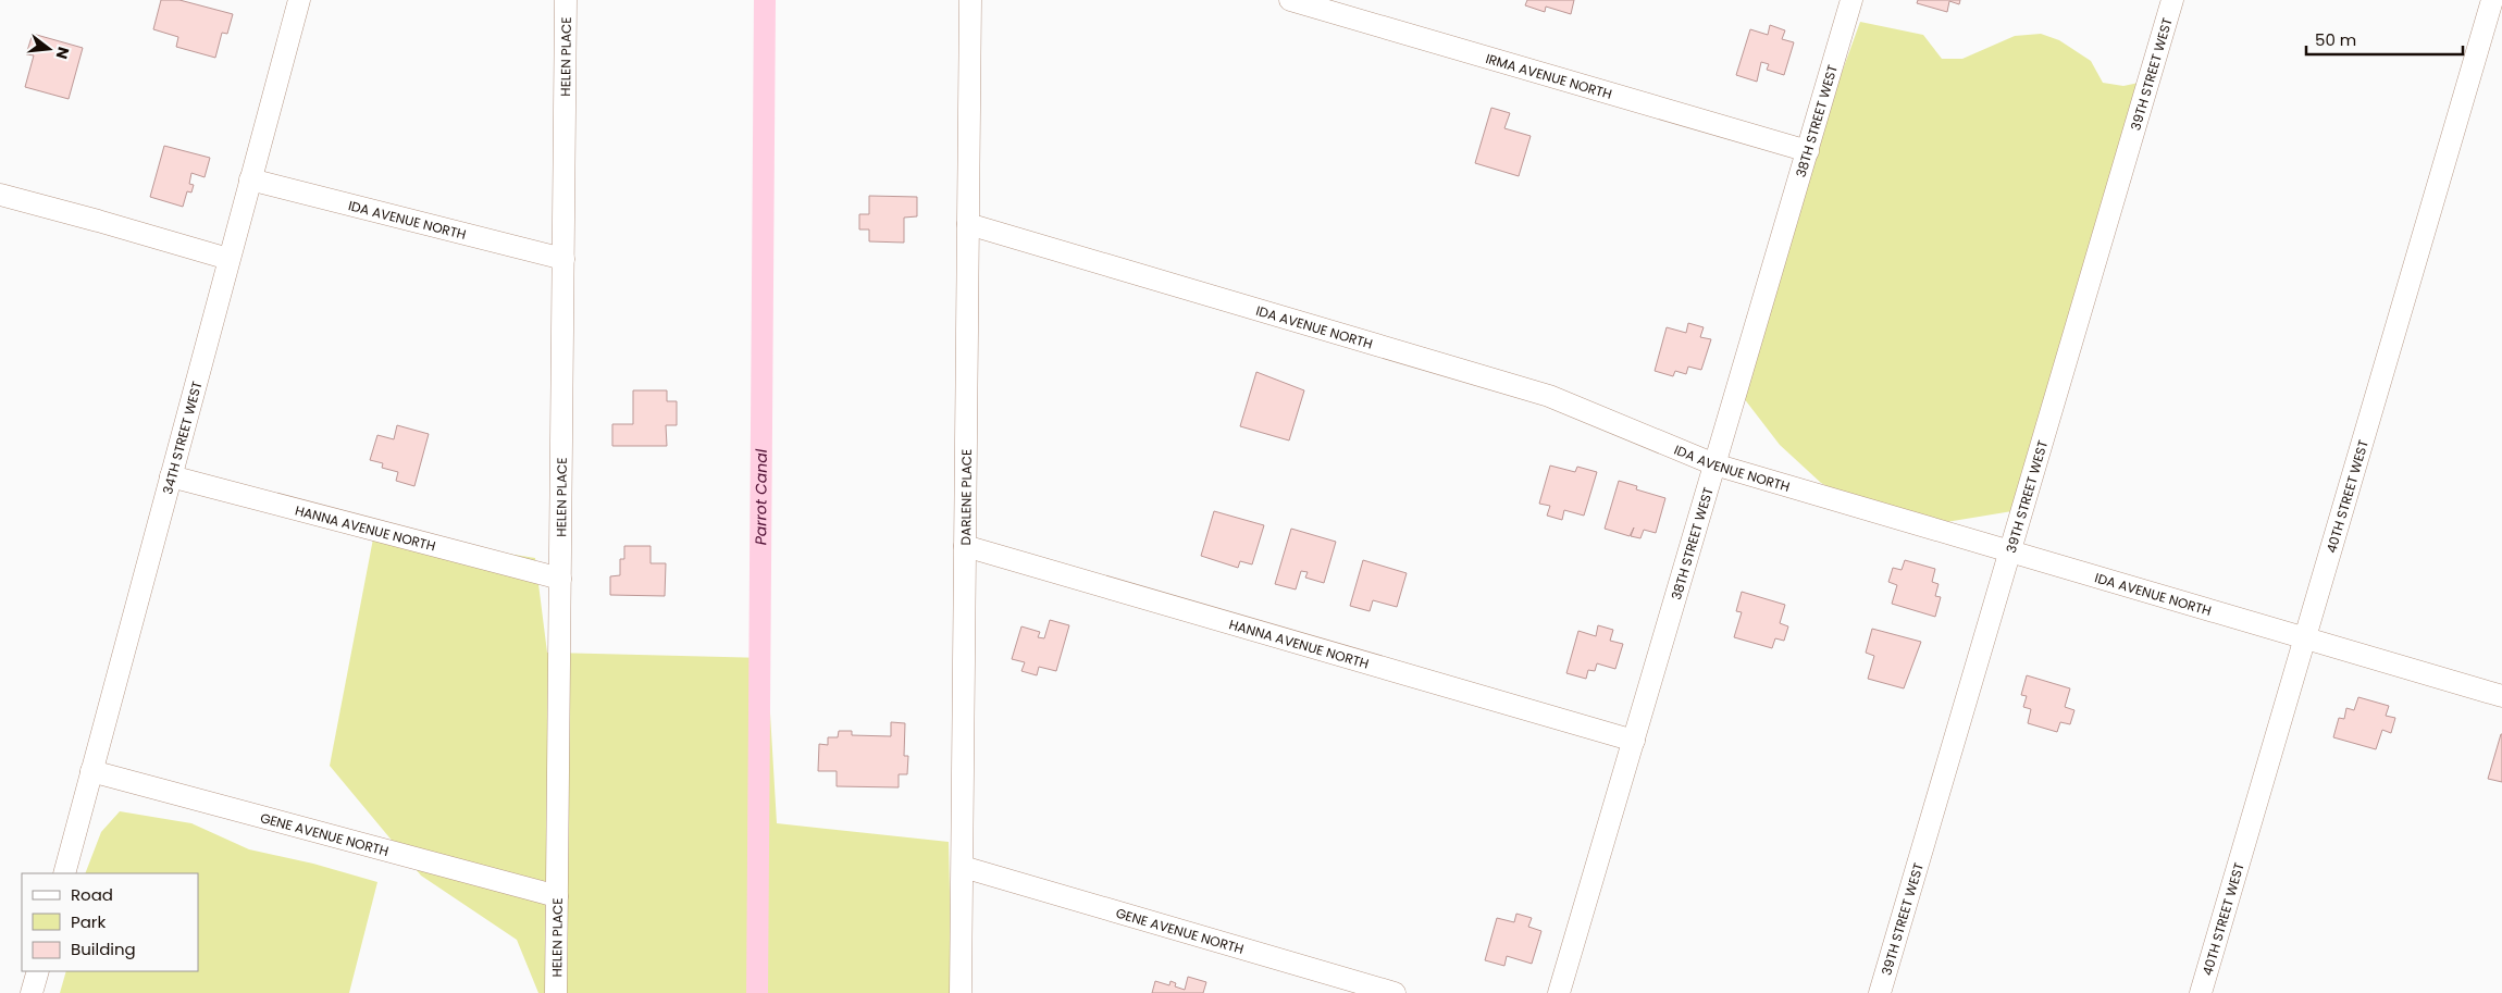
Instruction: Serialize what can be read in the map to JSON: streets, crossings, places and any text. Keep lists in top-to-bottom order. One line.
{"streets":{"street":["HELEN PLACE","39TH STREET WEST","IRMA AVENUE NORTH","38TH STREET WEST","IDA AVENUE NORTH","34TH STREET WEST","DARLENE PLACE","40TH STREET WEST","HANNA AVENUE NORTH","GENE AVENUE NORTH"]},"crossings":[["HELEN PLACE","IDA AVENUE NORTH"],["HELEN PLACE","HANNA AVENUE NORTH"],["HELEN PLACE","GENE AVENUE NORTH"],["39TH STREET WEST","IDA AVENUE NORTH"],["IRMA AVENUE NORTH","38TH STREET WEST"],["38TH STREET WEST","IDA AVENUE NORTH"],["38TH STREET WEST","HANNA AVENUE NORTH"],["IDA AVENUE NORTH","34TH STREET WEST"],["IDA AVENUE NORTH","DARLENE PLACE"],["IDA AVENUE NORTH","40TH STREET WEST"],["34TH STREET WEST","HANNA AVENUE NORTH"],["34TH STREET WEST","GENE AVENUE NORTH"],["DARLENE PLACE","HANNA AVENUE NORTH"],["DARLENE PLACE","GENE AVENUE NORTH"]],"water":["Parrot Canal"],"legend":["Road","Park","Building"],"scale_bar":"50 m","north":"right"}
